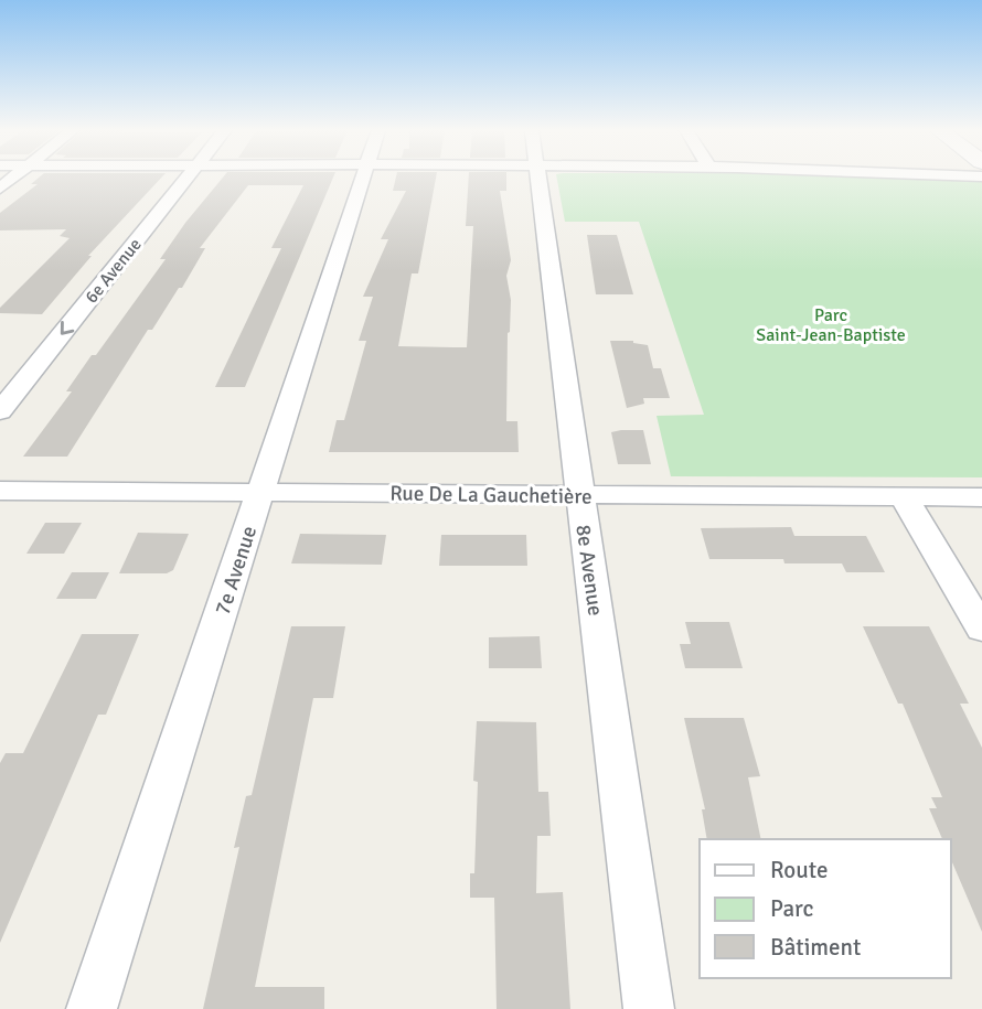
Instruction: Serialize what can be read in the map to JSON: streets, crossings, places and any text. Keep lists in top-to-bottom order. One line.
{"streets":{"street":["6e Avenue","Rue De La Gauchetière","7e Avenue","8e Avenue"]},"crossings":[["Rue De La Gauchetière","7e Avenue"],["Rue De La Gauchetière","8e Avenue"]],"one_way":["6e Avenue"],"parks":["Parc Saint-Jean-Baptiste"],"legend":["Route","Parc","Bâtiment"]}
